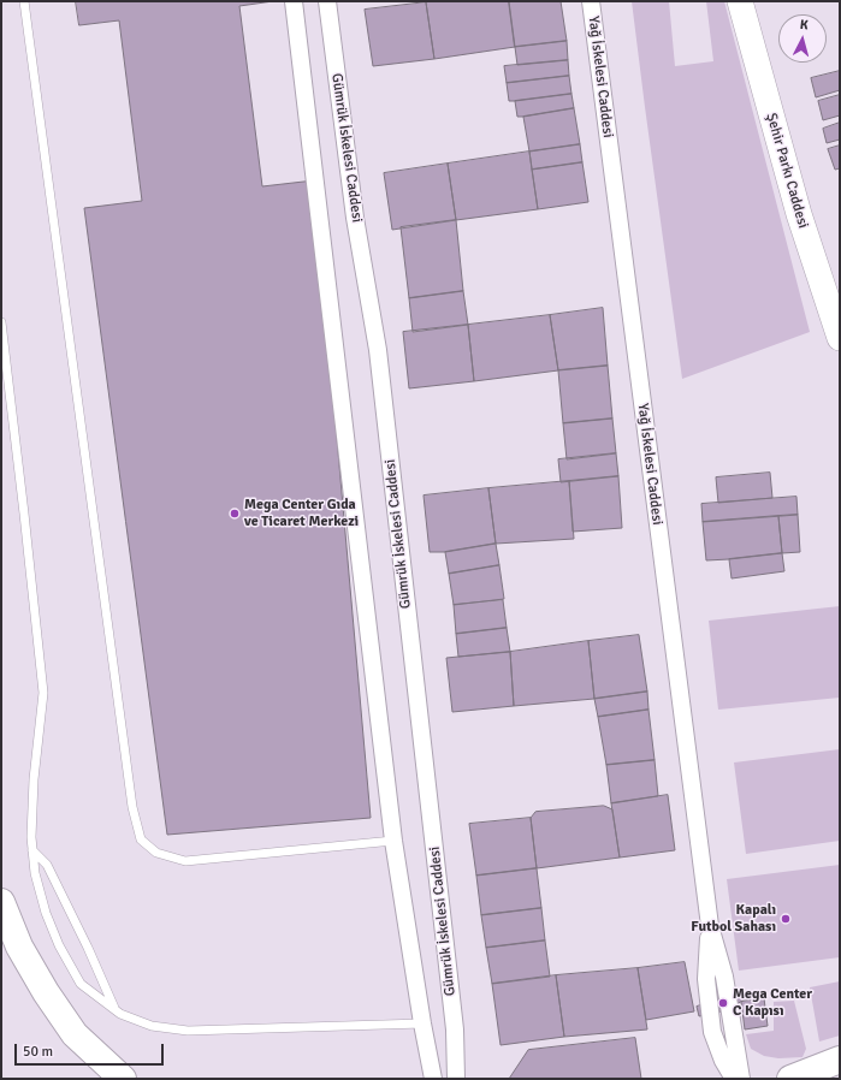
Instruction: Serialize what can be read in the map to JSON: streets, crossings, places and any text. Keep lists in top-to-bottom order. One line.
{"streets":{"main road":["Şehir Parkı Caddesi"],"street":["Yağ İskelesi Caddesi","Gümrük İskelesi Caddesi"]},"places":["Mega Center Gıda ve Ticaret Merkezi","Kapalı Futbol Sahası","Mega Center C Kapısı"],"scale_bar":"50 m","north":"top"}
